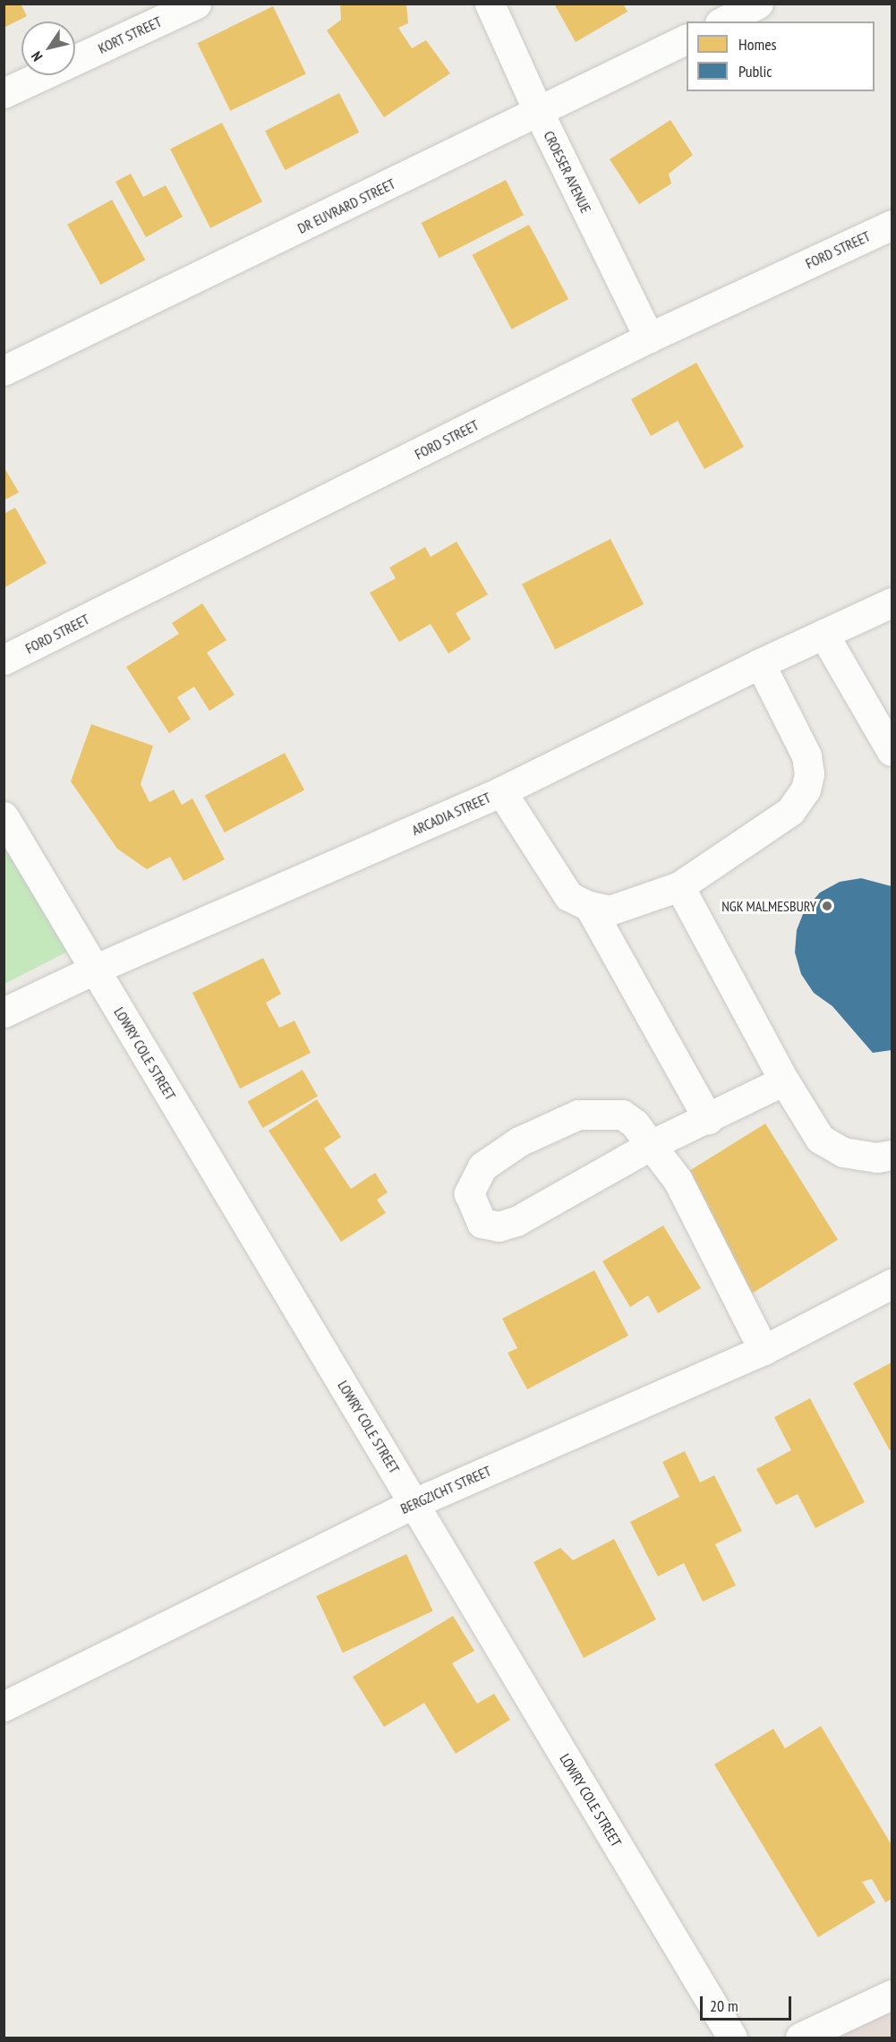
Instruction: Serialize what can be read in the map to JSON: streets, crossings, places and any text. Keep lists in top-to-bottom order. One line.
{"streets":{"street":["KORT STREET","CROESER AVENUE","DR EUVRARD STREET","FORD STREET","ARCADIA STREET","LOWRY COLE STREET","BERGZICHT STREET"]},"crossings":[["CROESER AVENUE","DR EUVRARD STREET"],["CROESER AVENUE","FORD STREET"],["ARCADIA STREET","LOWRY COLE STREET"],["LOWRY COLE STREET","BERGZICHT STREET"]],"places":["NGK MALMESBURY"],"legend":["Homes","Public"],"scale_bar":"20 m","north":"bottom left"}
